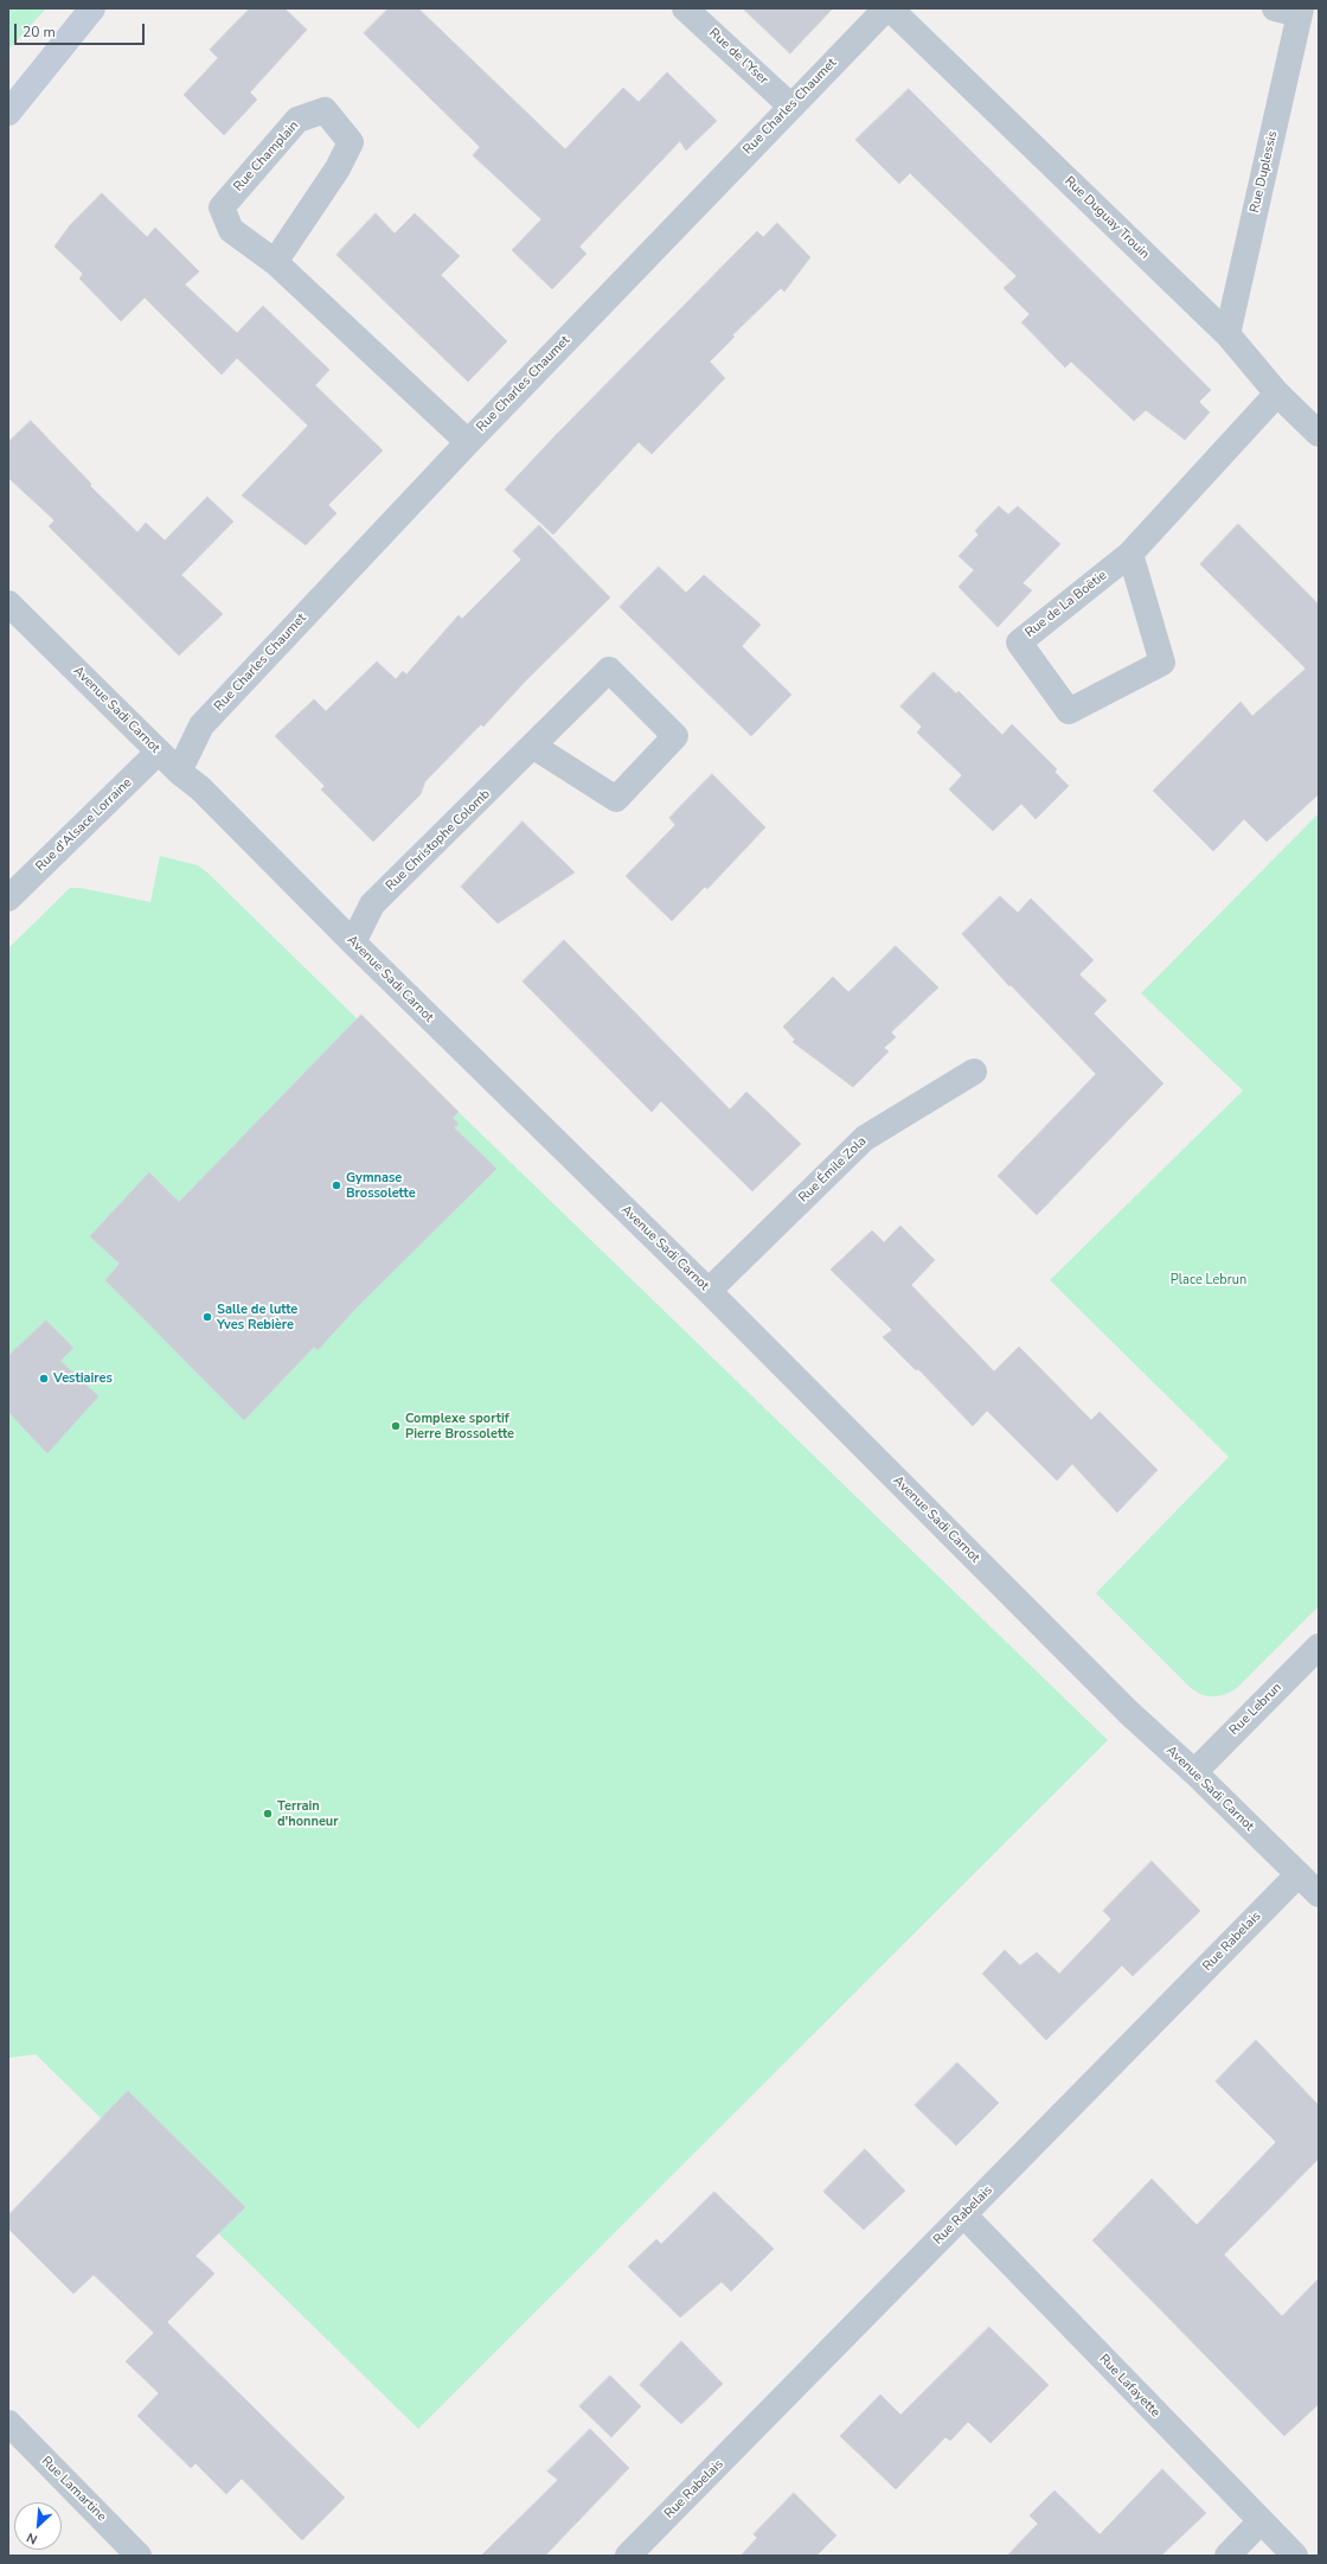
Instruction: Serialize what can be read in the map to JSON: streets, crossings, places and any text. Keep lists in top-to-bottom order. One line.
{"streets":{"street":["Rue de l'Yser","Rue Charles Chaumet","Rue Champlain","Rue Duplessis","Rue Duguay Trouin","Rue de La Boëtie","Avenue Sadi Carnot","Rue d'Alsace Lorraine","Rue Christophe Colomb","Rue Émile Zola","Rue Lebrun","Rue Rabelais","Rue Lafayette","Rue Lamartine"]},"crossings":[["Rue de l'Yser","Rue Charles Chaumet"],["Rue Charles Chaumet","Rue Champlain"],["Rue Charles Chaumet","Avenue Sadi Carnot"],["Rue Duplessis","Rue Duguay Trouin"],["Rue Duguay Trouin","Rue de La Boëtie"],["Avenue Sadi Carnot","Rue d'Alsace Lorraine"],["Avenue Sadi Carnot","Rue Christophe Colomb"],["Avenue Sadi Carnot","Rue Émile Zola"],["Avenue Sadi Carnot","Rue Lebrun"],["Avenue Sadi Carnot","Rue Rabelais"],["Rue Rabelais","Rue Lafayette"]],"parks":["Place Lebrun"],"places":["Gymnase Brossolette","Salle de lutte Yves Rebière","Vestiaires","Complexe sportif Pierre Brossolette","Terrain d'honneur"],"scale_bar":"20 m","north":"bottom left"}
